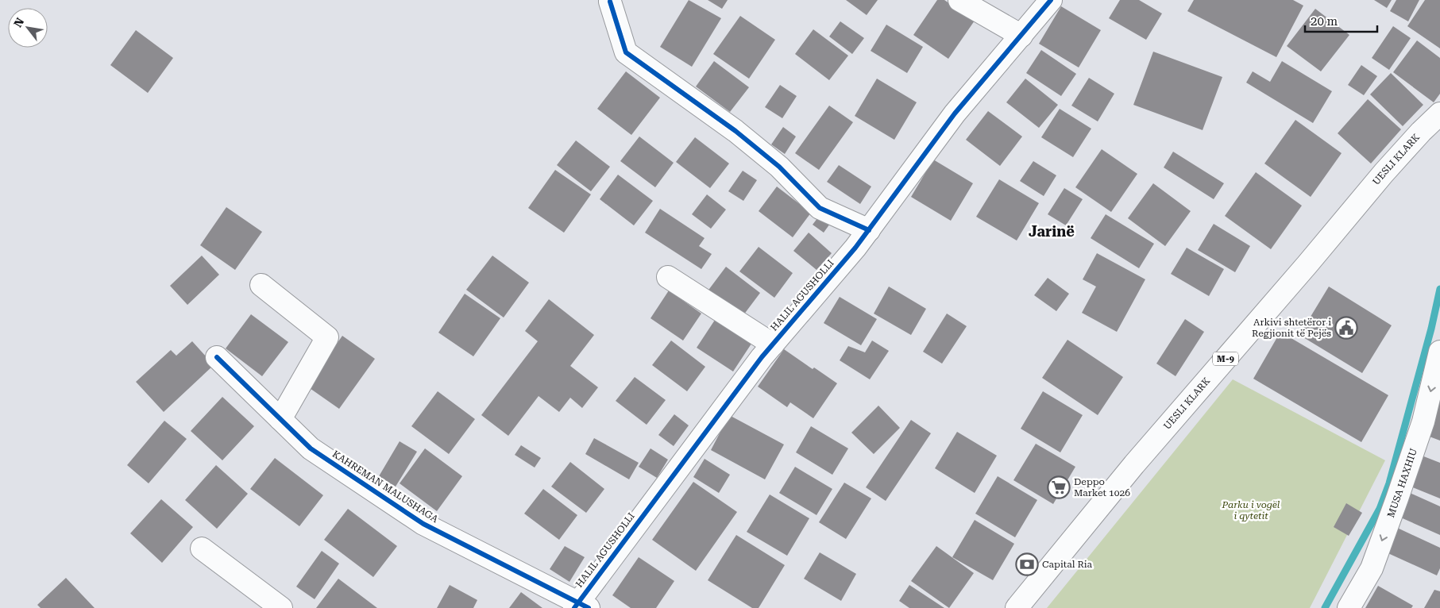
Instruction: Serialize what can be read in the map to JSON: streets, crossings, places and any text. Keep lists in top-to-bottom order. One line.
{"streets":{"street":["UESLI KLARK","HALIL AGUSHOLLI","M-9","MUSA HAXHIU","KAHREMAN MALUSHAGA"]},"crossings":[["HALIL AGUSHOLLI","KAHREMAN MALUSHAGA"]],"one_way":["MUSA HAXHIU"],"districts":["Jarinë"],"parks":["Parku i vogël i qytetit"],"places":{"public building":["Arkivi shtetëror i Regjionit të Pejës"],"supermarket":["Deppo Market 1026"],"bank":["Capital Ria"]},"scale_bar":"20 m","north":"top left"}
